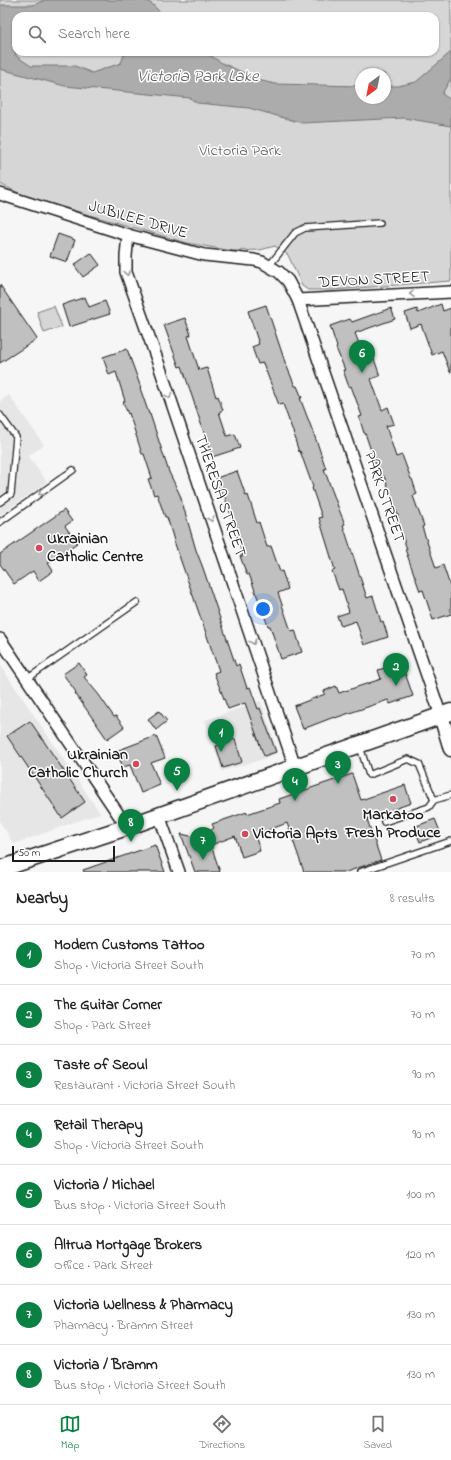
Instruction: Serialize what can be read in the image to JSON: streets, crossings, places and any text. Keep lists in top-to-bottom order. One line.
{"streets":{"street":["JUBILEE DRIVE","DEVON STREET","THERESA STREET","PARK STREET"]},"crossings":[["JUBILEE DRIVE","THERESA STREET"],["JUBILEE DRIVE","PARK STREET"],["DEVON STREET","PARK STREET"]],"one_way":["DEVON STREET","THERESA STREET"],"water":["Victoria Park Lake"],"parks":["Victoria Park"],"places":["Ukrainian Catholic Centre","Ukrainian Catholic Church","Markatoo Fresh Produce","Victoria Apts"],"scale_bar":"50 m","north":"bottom left","page":{"search":"Search here","pins":["6","2","1","3","5","4","8","7"],"scale":"50 m","heading":["Nearby","8 results"],"list":[{"mark":"1","name":"Modern Customs Tattoo","note":"Shop · Victoria Street South","value":"70 m"},{"mark":"2","name":"The Guitar Corner","note":"Shop · Park Street","value":"70 m"},{"mark":"3","name":"Taste of Seoul","note":"Restaurant · Victoria Street South","value":"90 m"},{"mark":"4","name":"Retail Therapy","note":"Shop · Victoria Street South","value":"90 m"},{"mark":"5","name":"Victoria / Michael","note":"Bus stop · Victoria Street South","value":"100 m"},{"mark":"6","name":"Altrua Mortgage Brokers","note":"Office · Park Street","value":"120 m"},{"mark":"7","name":"Victoria Wellness & Pharmacy","note":"Pharmacy · Bramm Street","value":"130 m"},{"mark":"8","name":"Victoria / Bramm","note":"Bus stop · Victoria Street South","value":"130 m"}],"nav":["Map","Directions","Saved"]}}
